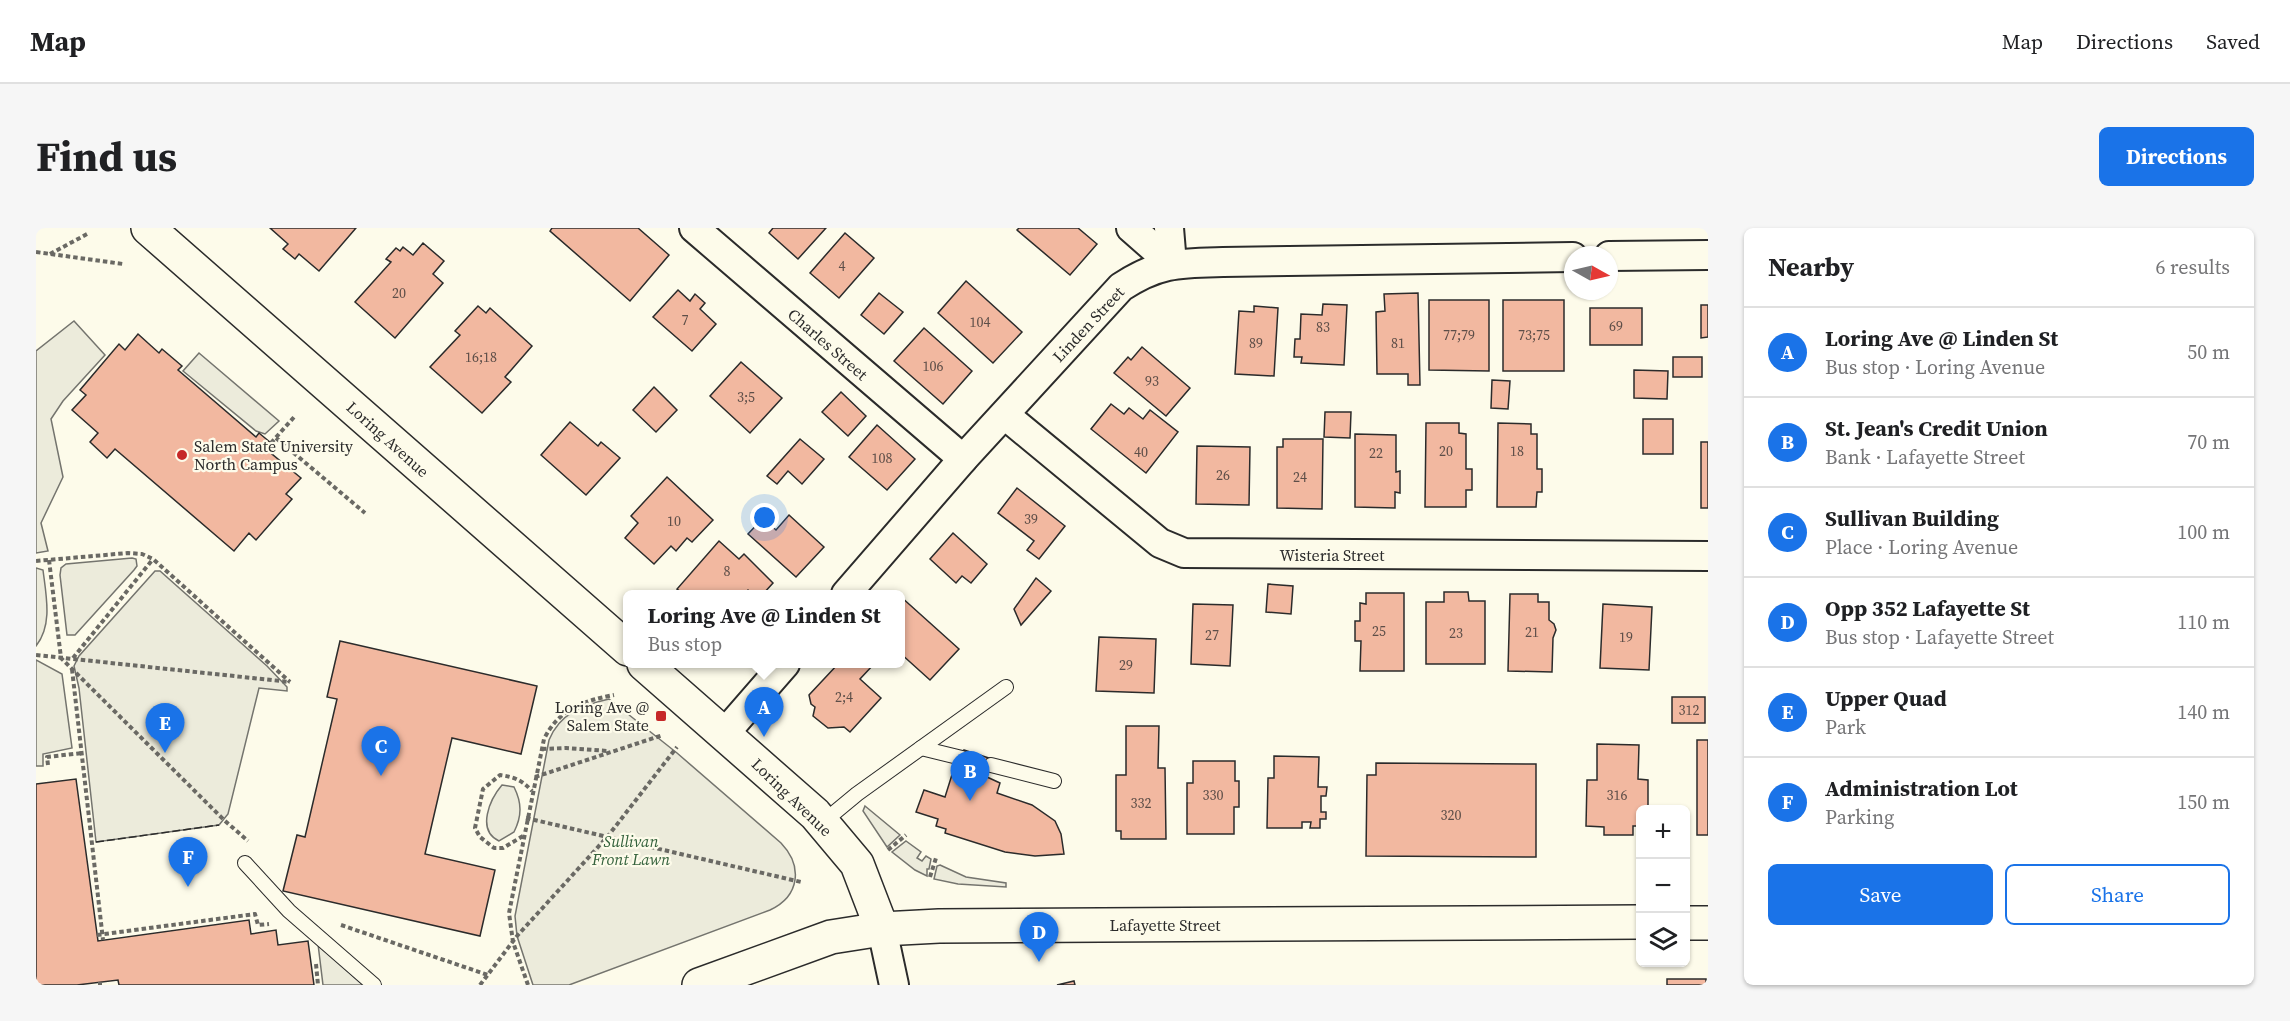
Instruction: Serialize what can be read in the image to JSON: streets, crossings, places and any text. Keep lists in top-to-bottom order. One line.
{"streets":{"main road":["Loring Avenue","Lafayette Street"],"street":["Linden Street","Charles Street","Wisteria Street"]},"crossings":[["Linden Street","Charles Street"],["Linden Street","Wisteria Street"],["Loring Avenue","Lafayette Street"]],"parks":["Sullivan Front Lawn"],"places":{"other":["Salem State University North Campus"],"transit":["Loring Ave @ Salem State"]},"house_numbers":["4","20","7","104","69","83","77;79","73;75","89","81","16;18","106","93","3;5","20","18","40","22","108","26","24","39","10","8","25","21","23","27","19","29","2;4","312","330","316","332","320"],"north":"right","page":{"header":"Map","nav":["Map","Directions","Saved"],"title":"Find us","buttons":["Directions",["Save","Share"]],"heading":["Nearby","6 results"],"list":[{"mark":"A","name":"Loring Ave @ Linden St","note":"Bus stop · Loring Avenue","value":"50 m"},{"mark":"B","name":"St. Jean's Credit Union","note":"Bank · Lafayette Street","value":"70 m"},{"mark":"C","name":"Sullivan Building","note":"Place · Loring Avenue","value":"100 m"},{"mark":"D","name":"Opp 352 Lafayette St","note":"Bus stop · Lafayette Street","value":"110 m"},{"mark":"E","name":"Upper Quad","note":"Park","value":"140 m"},{"mark":"F","name":"Administration Lot","note":"Parking","value":"150 m"}],"popup":["Loring Ave @ Linden St","Bus stop"],"pins":["A","E","C","B","F","D"],"map_buttons":["+","−"]}}
